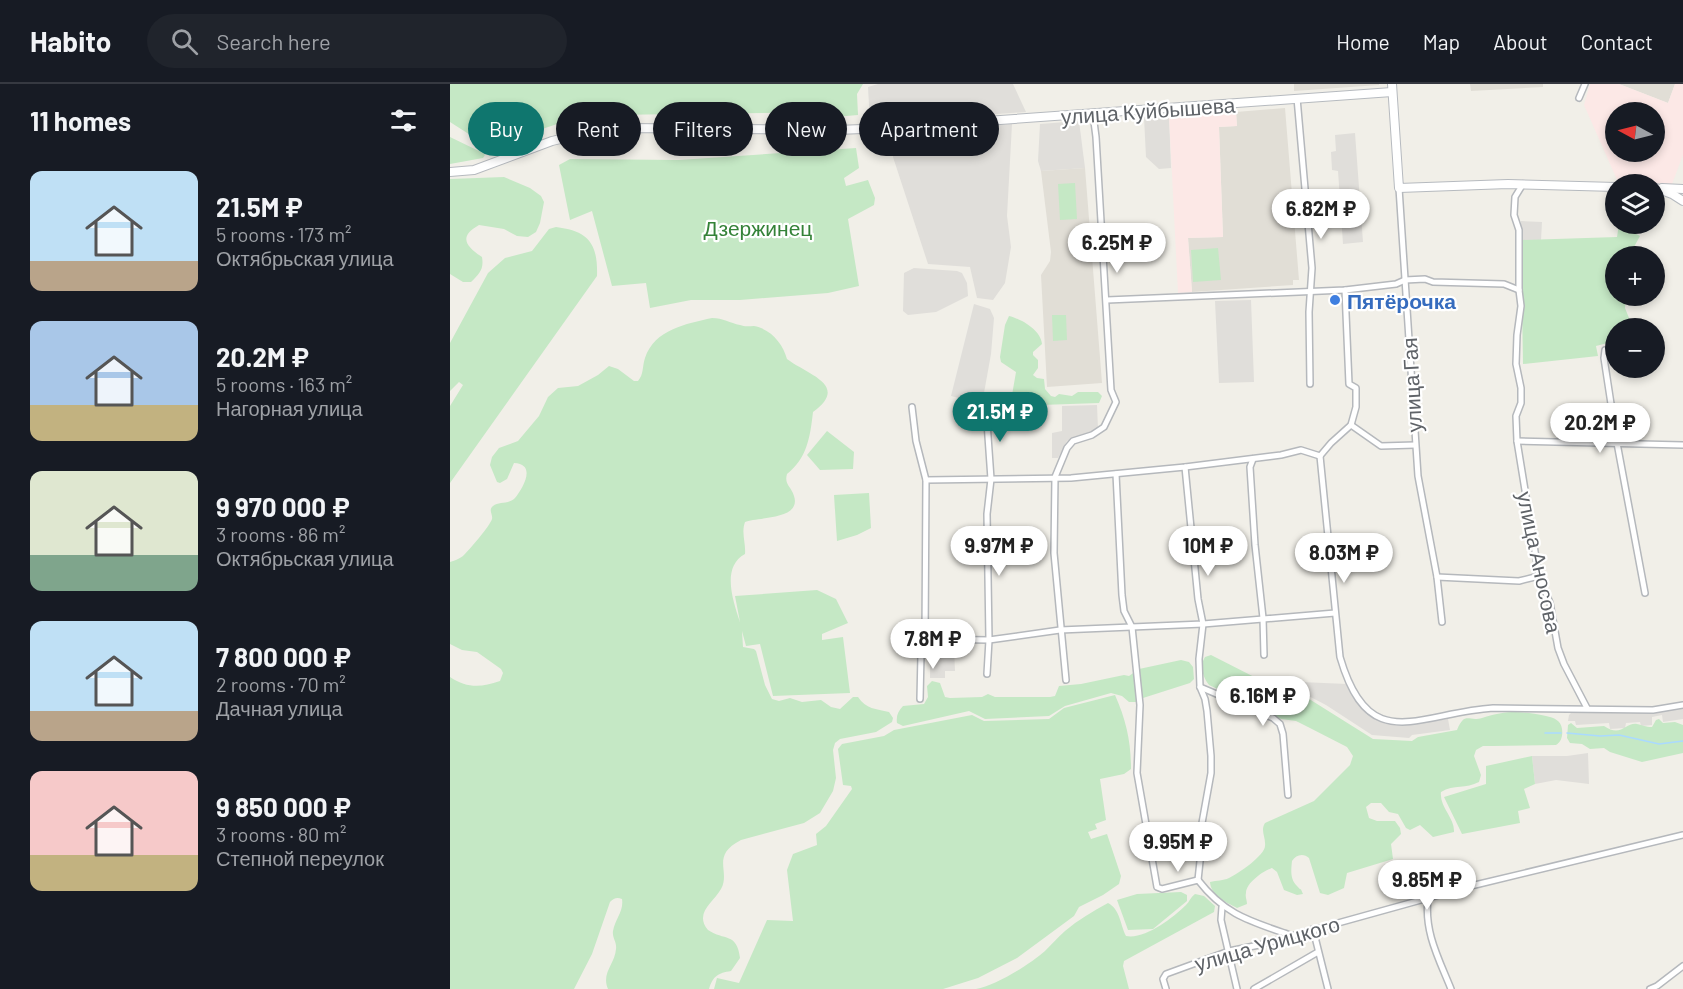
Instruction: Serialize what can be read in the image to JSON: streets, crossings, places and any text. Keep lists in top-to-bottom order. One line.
{"streets":{"main road":["улица Куйбышева","улица Гая"],"street":["улица Аносова","улица Урицкого"]},"crossings":[["улица Куйбышева","улица Гая"]],"parks":["Дзержинец"],"places":["Пятёрочка"],"north":"left","page":{"header":"Habito","search":"Search here","nav":["Home","Map","About","Contact"],"heading":"11 homes","map_buttons":["+","−"],"chip":["Buy","Rent","Filters","New","Apartment"],"list":[{"name":"21.5M ₽","note":"5 rooms · 173 m² · Октябрьская улица"},{"name":"20.2M ₽","note":"5 rooms · 163 m² · Нагорная улица"},{"name":"9 970 000 ₽","note":"3 rooms · 86 m² · Октябрьская улица"},{"name":"7 800 000 ₽","note":"2 rooms · 70 m² · Дачная улица"},{"name":"9 850 000 ₽","note":"3 rooms · 80 m² · Степной переулок"}],"price":["6.82M ₽","6.25M ₽","21.5M ₽","20.2M ₽","9.97M ₽","10M ₽","8.03M ₽","7.8M ₽","6.16M ₽","9.95M ₽","9.85M ₽"]}}
